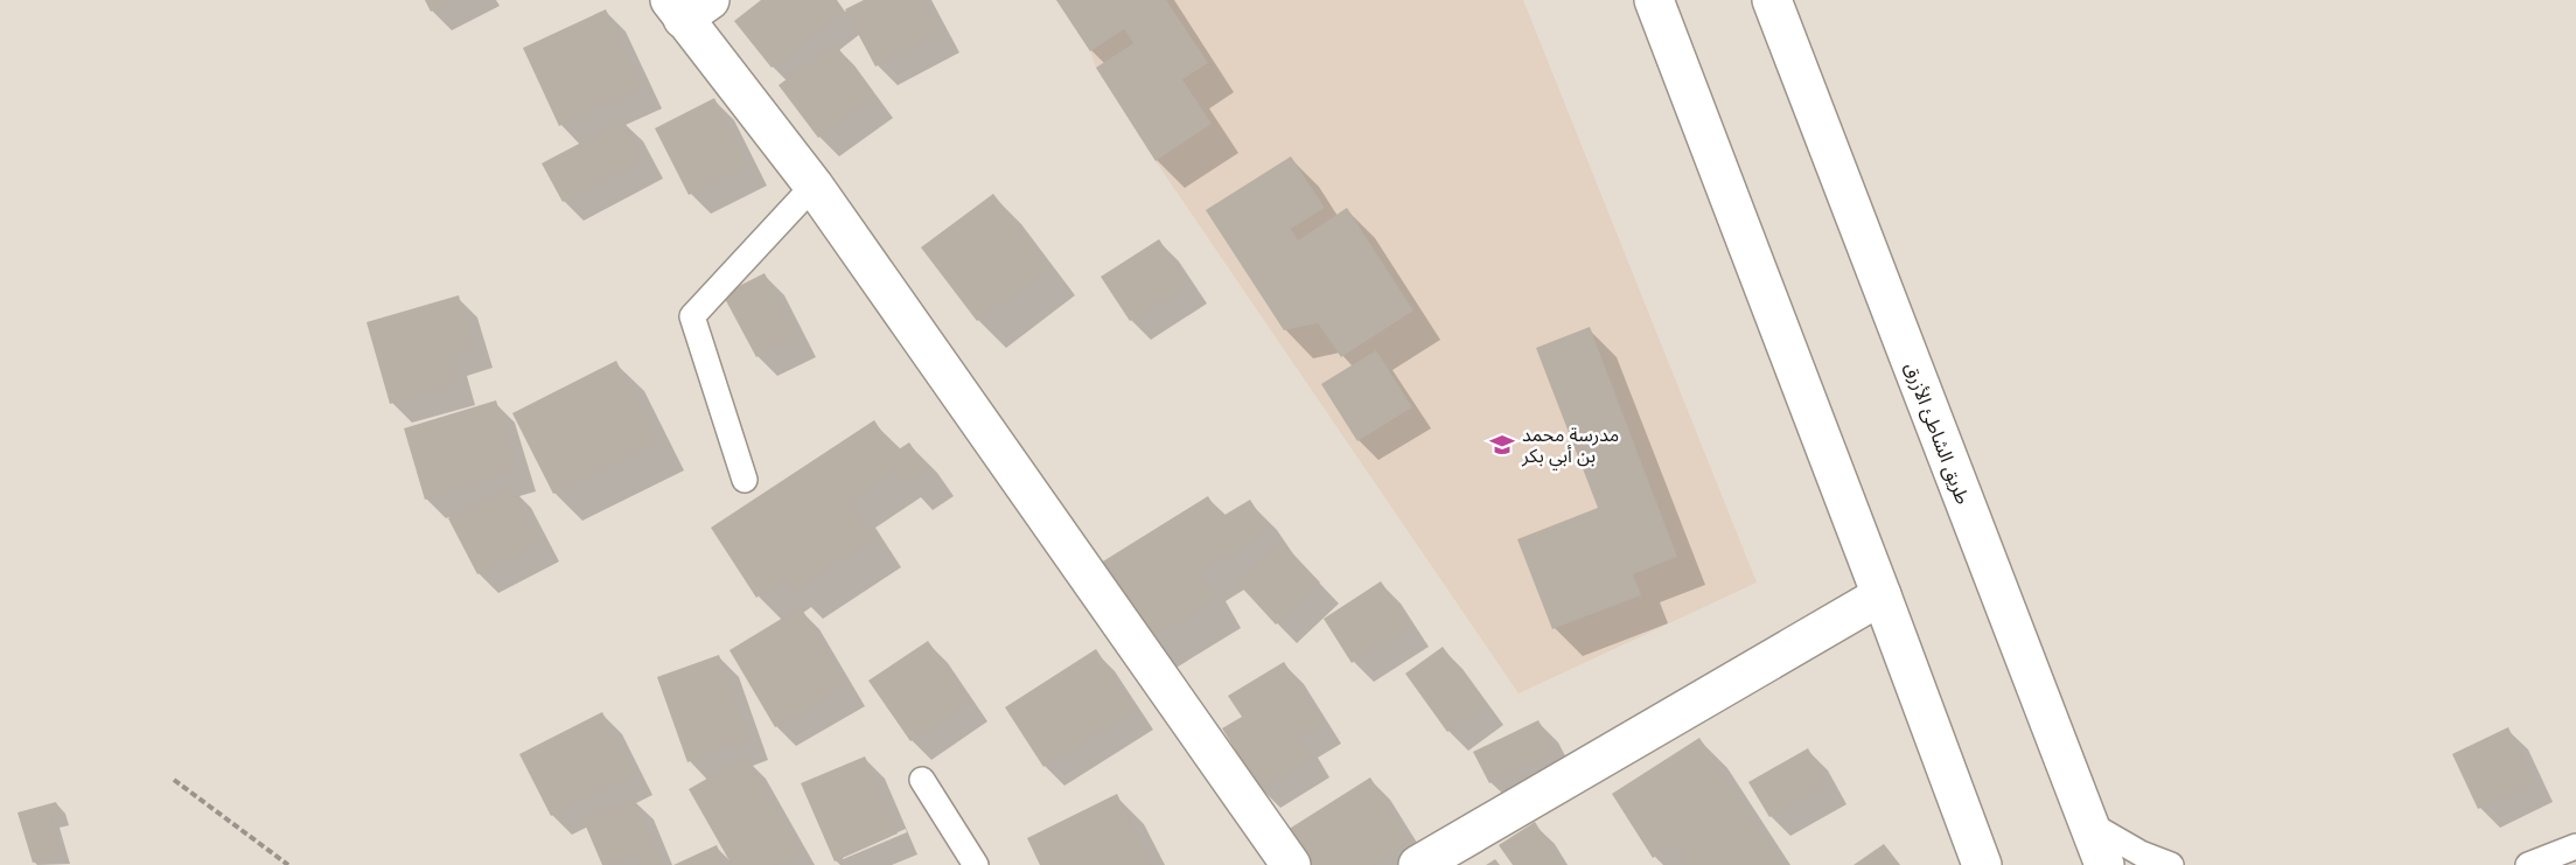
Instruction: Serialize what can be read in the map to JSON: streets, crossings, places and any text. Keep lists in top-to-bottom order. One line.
{"streets":{"main road":["طريق الشاطئ الأزرق"]},"places":{"school or university":["مدرسة محمد بن أبي بكر"]}}
